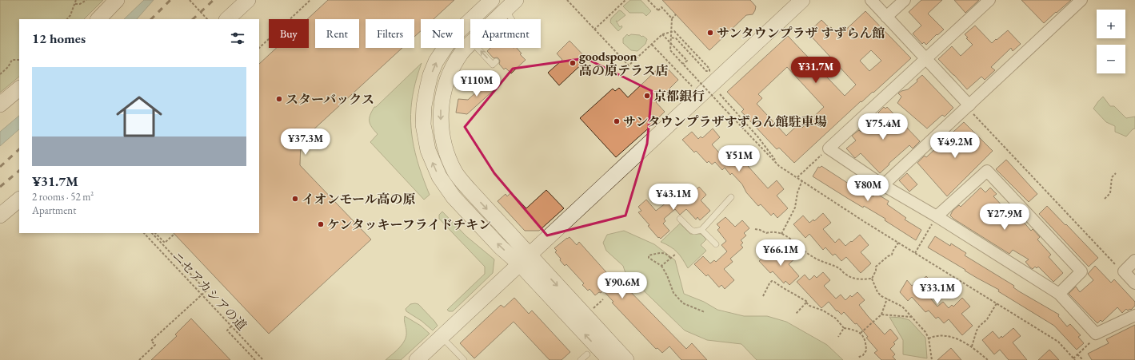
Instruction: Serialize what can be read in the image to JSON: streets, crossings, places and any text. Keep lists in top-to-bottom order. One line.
{"streets":{"path":["ニセアカシアの道"]},"places":["サンタウンプラザ すずらん館","goodspoon 高の原テラス店","京都銀行","スターバックス","サンタウンプラザすずらん館駐車場","イオンモール高の原","ケンタッキーフライドチキン"],"page":{"map_buttons":["+","−"],"chip":["Buy","Rent","Filters","New","Apartment"],"heading":"12 homes","price":["¥31.7M","¥110M","¥75.4M","¥37.3M","¥49.2M","¥51M","¥80M","¥43.1M","¥27.9M","¥66.1M","¥90.6M","¥33.1M"],"list":[{"name":"¥31.7M","note":"2 rooms · 52 m² · Apartment"}]}}
